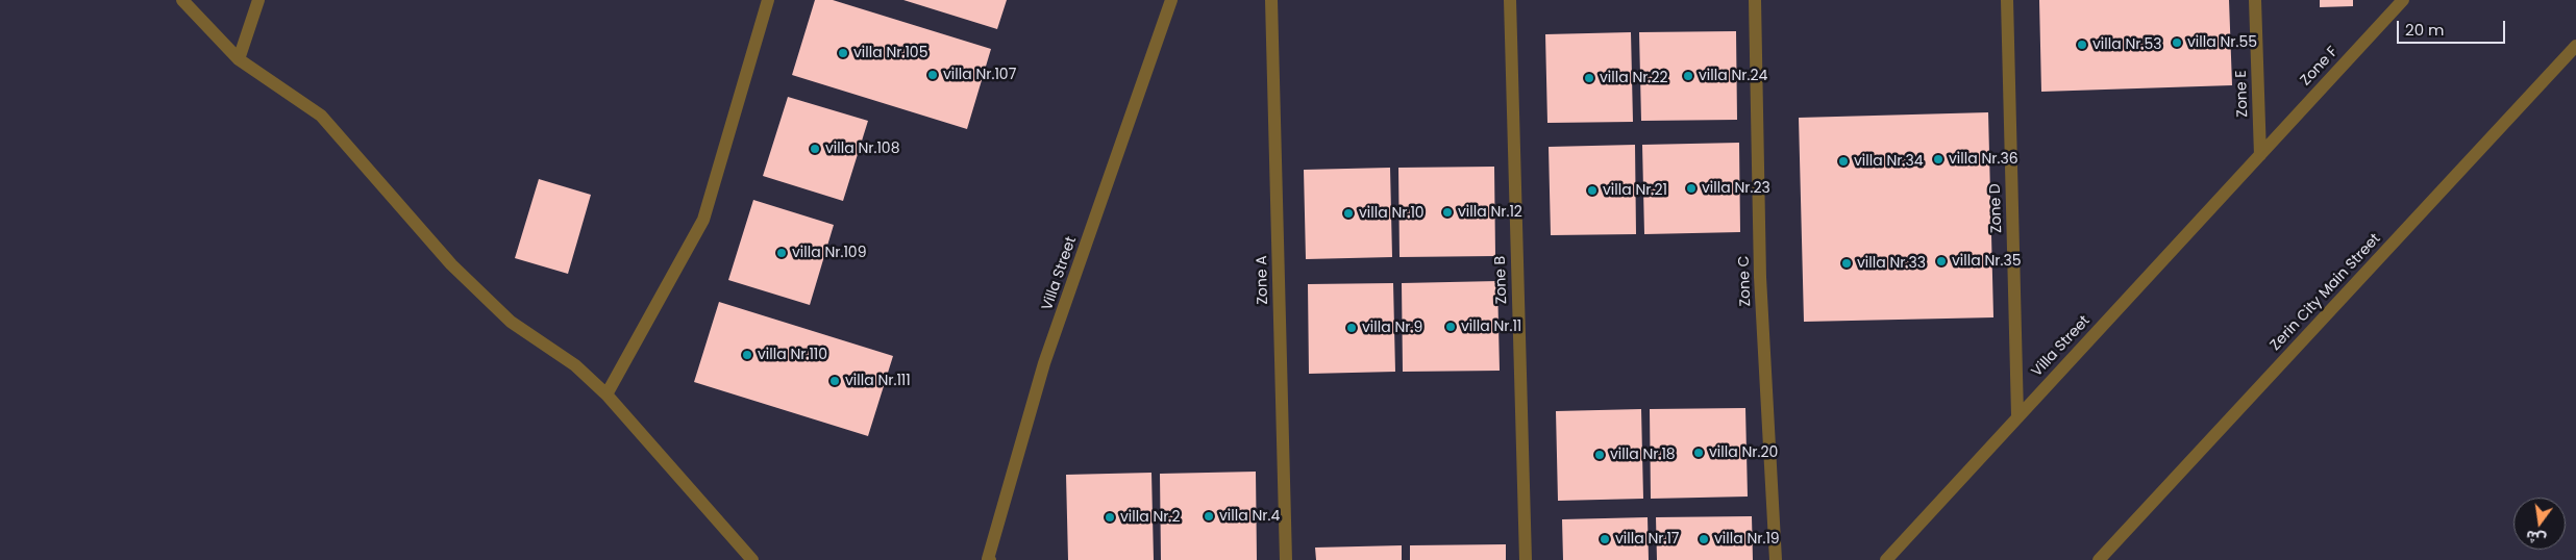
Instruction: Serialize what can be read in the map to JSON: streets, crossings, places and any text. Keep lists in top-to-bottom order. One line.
{"streets":{"street":["Zone F","Zone E","Zone D","Villa Street","Zone A","Zone B","Zone C","Zerin City Main Street"]},"crossings":[["Zone F","Zone E"],["Zone F","Villa Street"],["Zone E","Villa Street"],["Zone D","Villa Street"]],"places":["villa Nr.55","villa Nr.53","villa Nr.105","villa Nr.107","villa Nr.24","villa Nr.22","villa Nr.108","villa Nr.36","villa Nr.34","villa Nr.23","villa Nr.21","villa Nr.12","villa Nr.10","villa Nr.109","villa Nr.35","villa Nr.33","villa Nr.11","villa Nr.9","villa Nr.110","villa Nr.111","villa Nr.20","villa Nr.18","villa Nr.4","villa Nr.2","villa Nr.17","villa Nr.19"],"scale_bar":"20 m","north":"bottom"}
